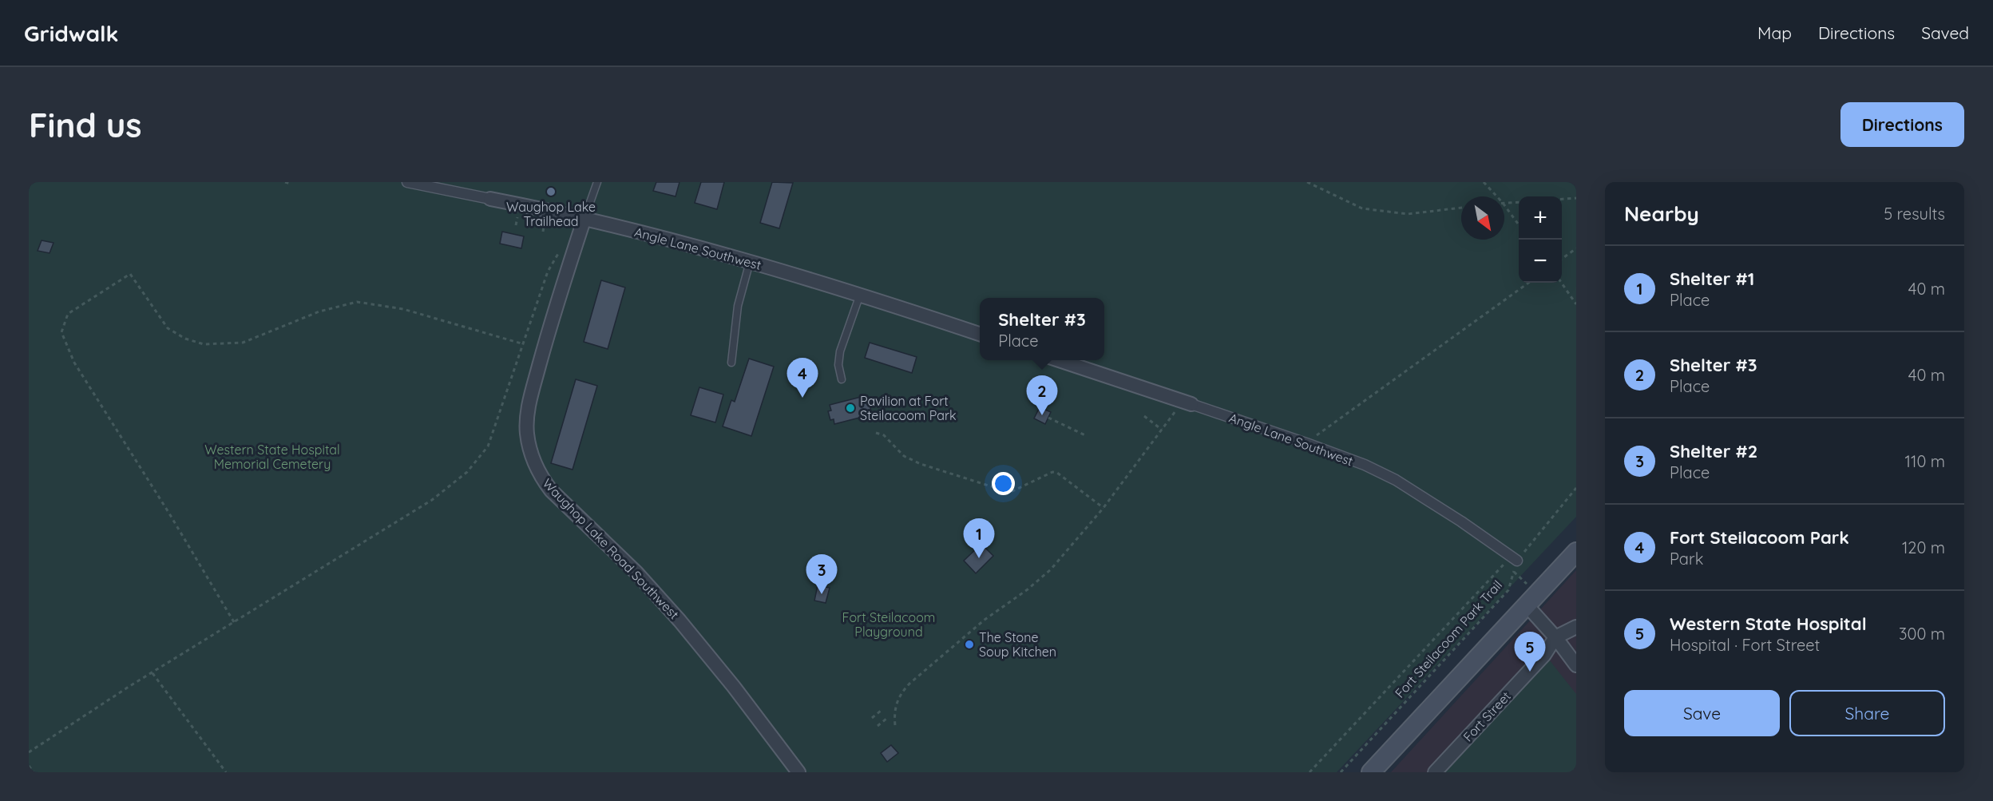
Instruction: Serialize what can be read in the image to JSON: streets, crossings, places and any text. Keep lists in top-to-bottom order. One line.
{"streets":{"street":["Angle Lane Southwest","Waughop Lake Road Southwest","Fort Street"],"path":["Fort Steilacoom Park Trail"]},"crossings":[["Angle Lane Southwest","Waughop Lake Road Southwest"],["Angle Lane Southwest","Fort Steilacoom Park Trail"]],"parks":["Western State Hospital Memorial Cemetery","Fort Steilacoom Playground"],"places":["Waughop Lake Trailhead","Pavilion at Fort Steilacoom Park","The Stone Soup Kitchen"],"north":"bottom right","page":{"header":"Gridwalk","nav":["Map","Directions","Saved"],"buttons":["Directions",["Save","Share"]],"title":"Find us","heading":["Nearby","5 results"],"map_buttons":["+","−"],"list":[{"mark":"1","name":"Shelter #1","note":"Place","value":"40 m"},{"mark":"2","name":"Shelter #3","note":"Place","value":"40 m"},{"mark":"3","name":"Shelter #2","note":"Place","value":"110 m"},{"mark":"4","name":"Fort Steilacoom Park","note":"Park","value":"120 m"},{"mark":"5","name":"Western State Hospital","note":"Hospital · Fort Street","value":"300 m"}],"popup":["Shelter #3","Place"],"pins":["4","2","1","3","5"]}}
